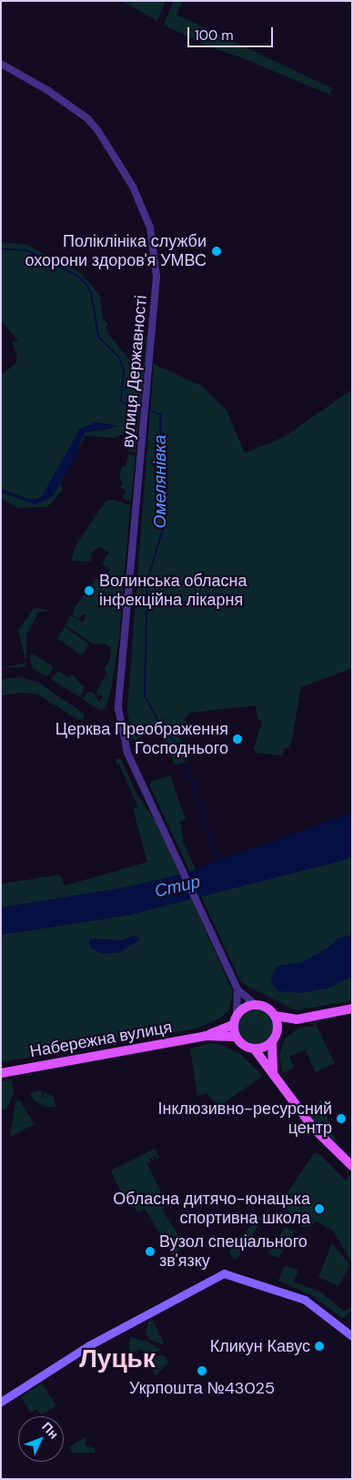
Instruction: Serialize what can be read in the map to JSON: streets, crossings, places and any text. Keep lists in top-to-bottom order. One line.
{"streets":{"main road":["Набережна вулиця"],"street":["вулиця Державності"]},"districts":["Луцьк"],"water":["Омелянівка","Стир"],"places":["Поліклініка служби охорони здоров'я УМВС","Волинська обласна інфекційна лікарня","Церква Преображення Господнього","Інклюзивно-ресурсний центр","Обласна дитячо-юнацька спортивна школа","Вузол спеціального зв'язку","Кликун Кавус","Укрпошта №43025"],"scale_bar":"100 m","north":"top right"}
